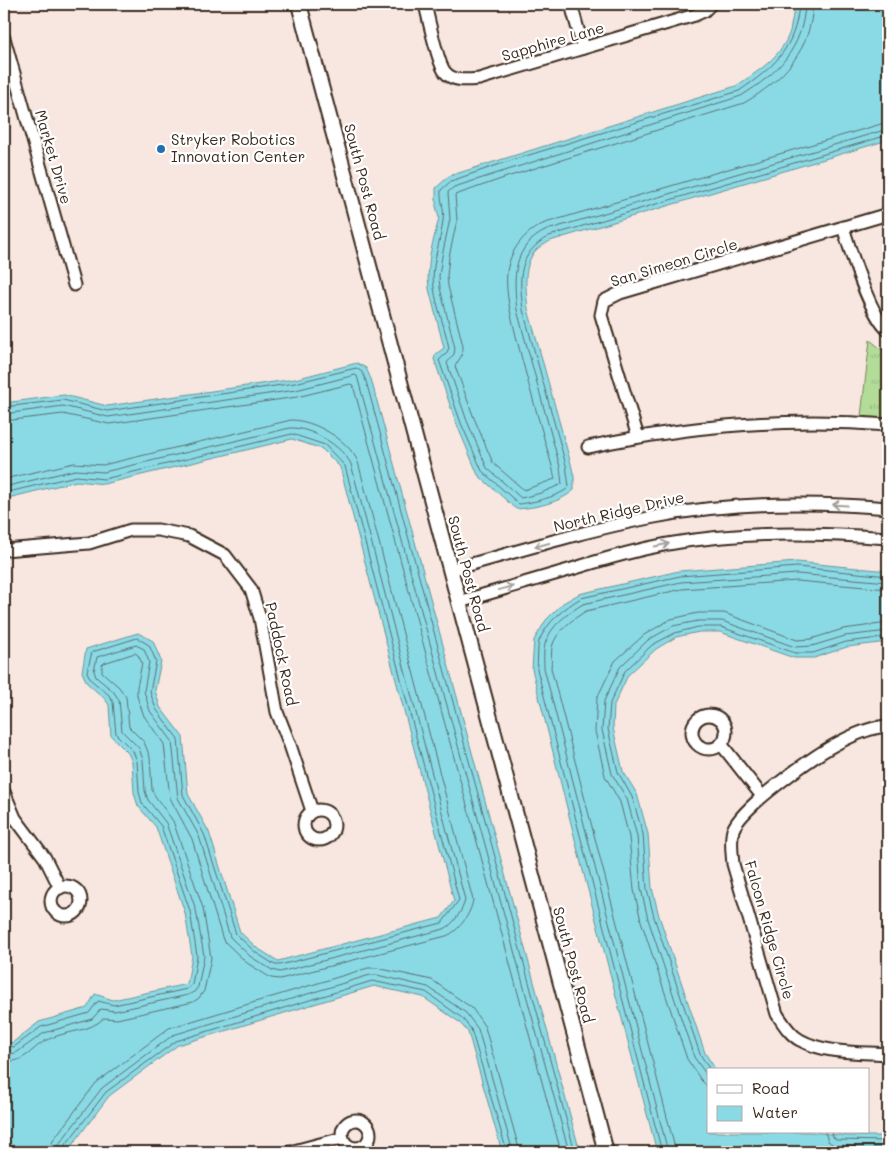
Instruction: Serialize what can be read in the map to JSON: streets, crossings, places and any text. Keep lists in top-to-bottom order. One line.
{"streets":{"street":["Sapphire Lane","Market Drive","South Post Road","San Simeon Circle","North Ridge Drive","Paddock Road","Falcon Ridge Circle"]},"crossings":[["South Post Road","North Ridge Drive"]],"places":["Stryker Robotics Innovation Center"],"legend":["Road","Water"]}
